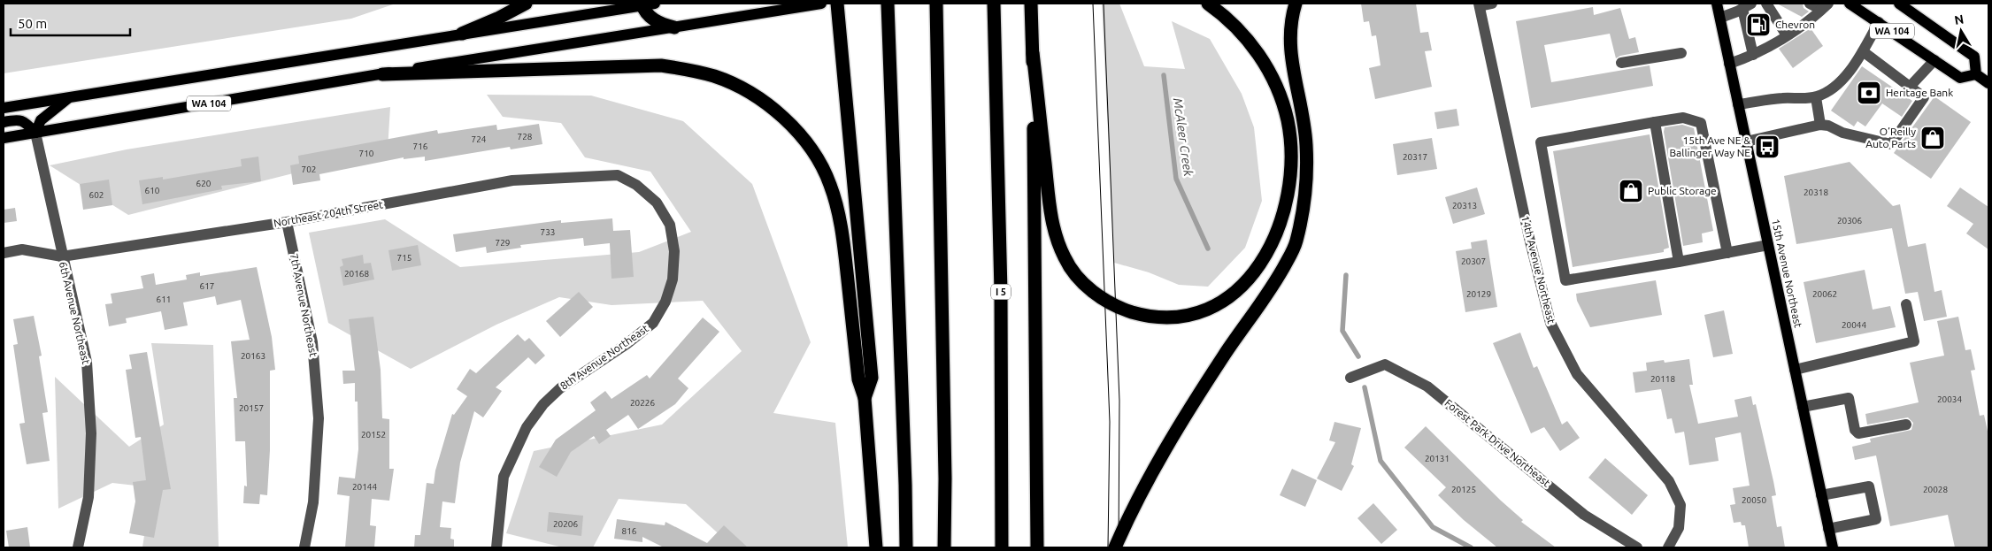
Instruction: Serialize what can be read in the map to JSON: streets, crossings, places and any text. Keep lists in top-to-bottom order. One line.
{"streets":{"highway":["I 5"],"main road":["WA 104","15th Avenue Northeast"],"street":["Northeast 204th Street","14th Avenue Northeast","7th Avenue Northeast","6th Avenue Northeast","8th Avenue Northeast","Forest Park Drive Northeast"]},"crossings":[["WA 104","6th Avenue Northeast"],["Northeast 204th Street","7th Avenue Northeast"],["Northeast 204th Street","6th Avenue Northeast"],["Northeast 204th Street","8th Avenue Northeast"]],"water":["McAleer Creek"],"places":{"fuel station":["Chevron"],"bank":["Heritage Bank"],"shop":["O’Reilly Auto Parts","Public Storage"],"bus stop":["15th Ave NE & Ballinger Way NE"]},"house_numbers":["728","724","716","710","20317","702","620","610","20318","602","20313","20306","733","729","715","20307","20168","617","20129","20062","611","20044","20163","20118","20034","20226","20157","20152","20131","20144","20125","20028","20050","20206","816"],"scale_bar":"50 m","north":"top"}
